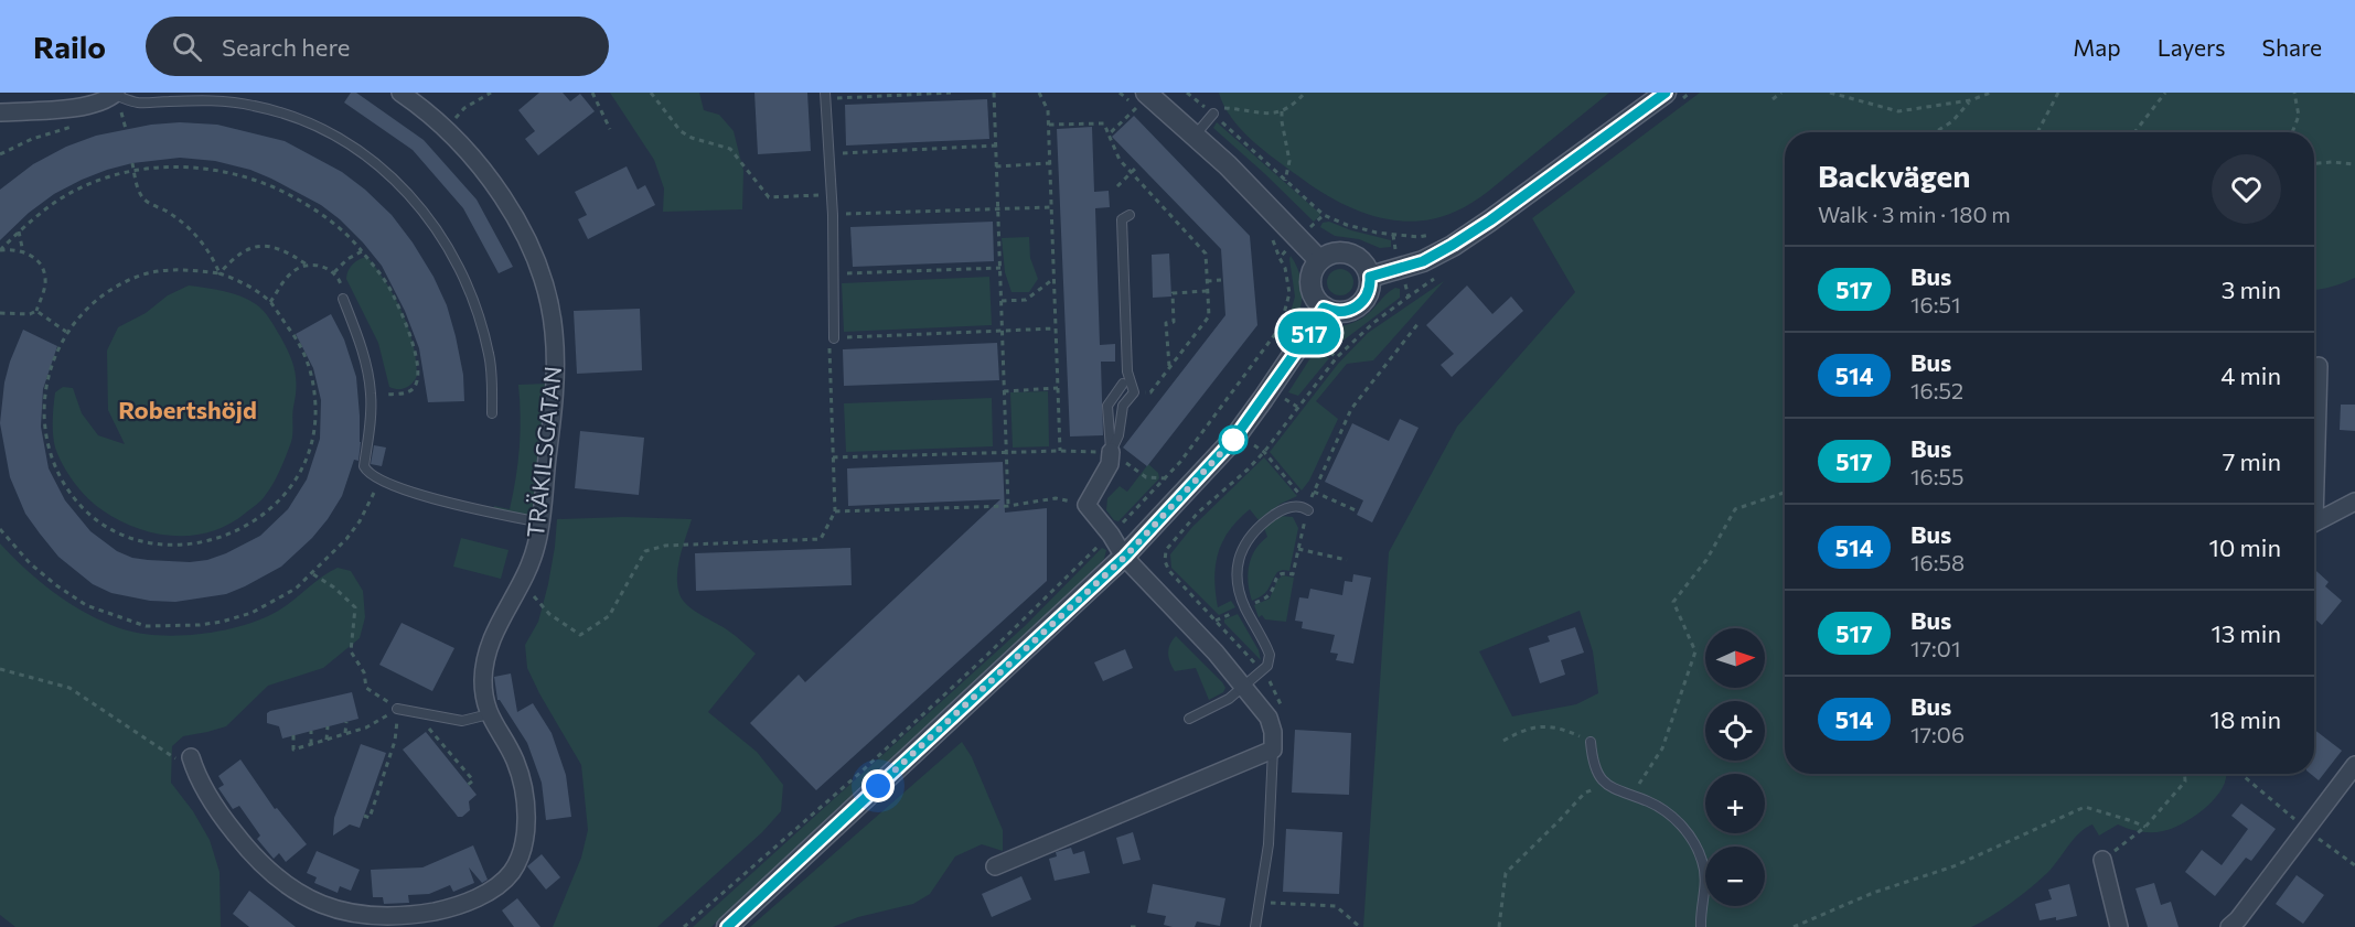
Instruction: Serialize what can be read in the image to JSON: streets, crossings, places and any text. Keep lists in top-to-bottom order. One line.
{"streets":{"street":["TRÄKILSGATAN"]},"districts":["Robertshöjd"],"lines":["bus line 517"],"north":"right","page":{"header":"Railo","search":"Search here","nav":["Map","Layers","Share"],"on_map":"517","heading":["Backvägen","Walk · 3 min · 180 m"],"list":[{"mark":"517","name":"Bus","note":"16:51","value":"3 min"},{"mark":"514","name":"Bus","note":"16:52","value":"4 min"},{"mark":"517","name":"Bus","note":"16:55","value":"7 min"},{"mark":"514","name":"Bus","note":"16:58","value":"10 min"},{"mark":"517","name":"Bus","note":"17:01","value":"13 min"},{"mark":"514","name":"Bus","note":"17:06","value":"18 min"}],"map_buttons":["+","−"]}}
